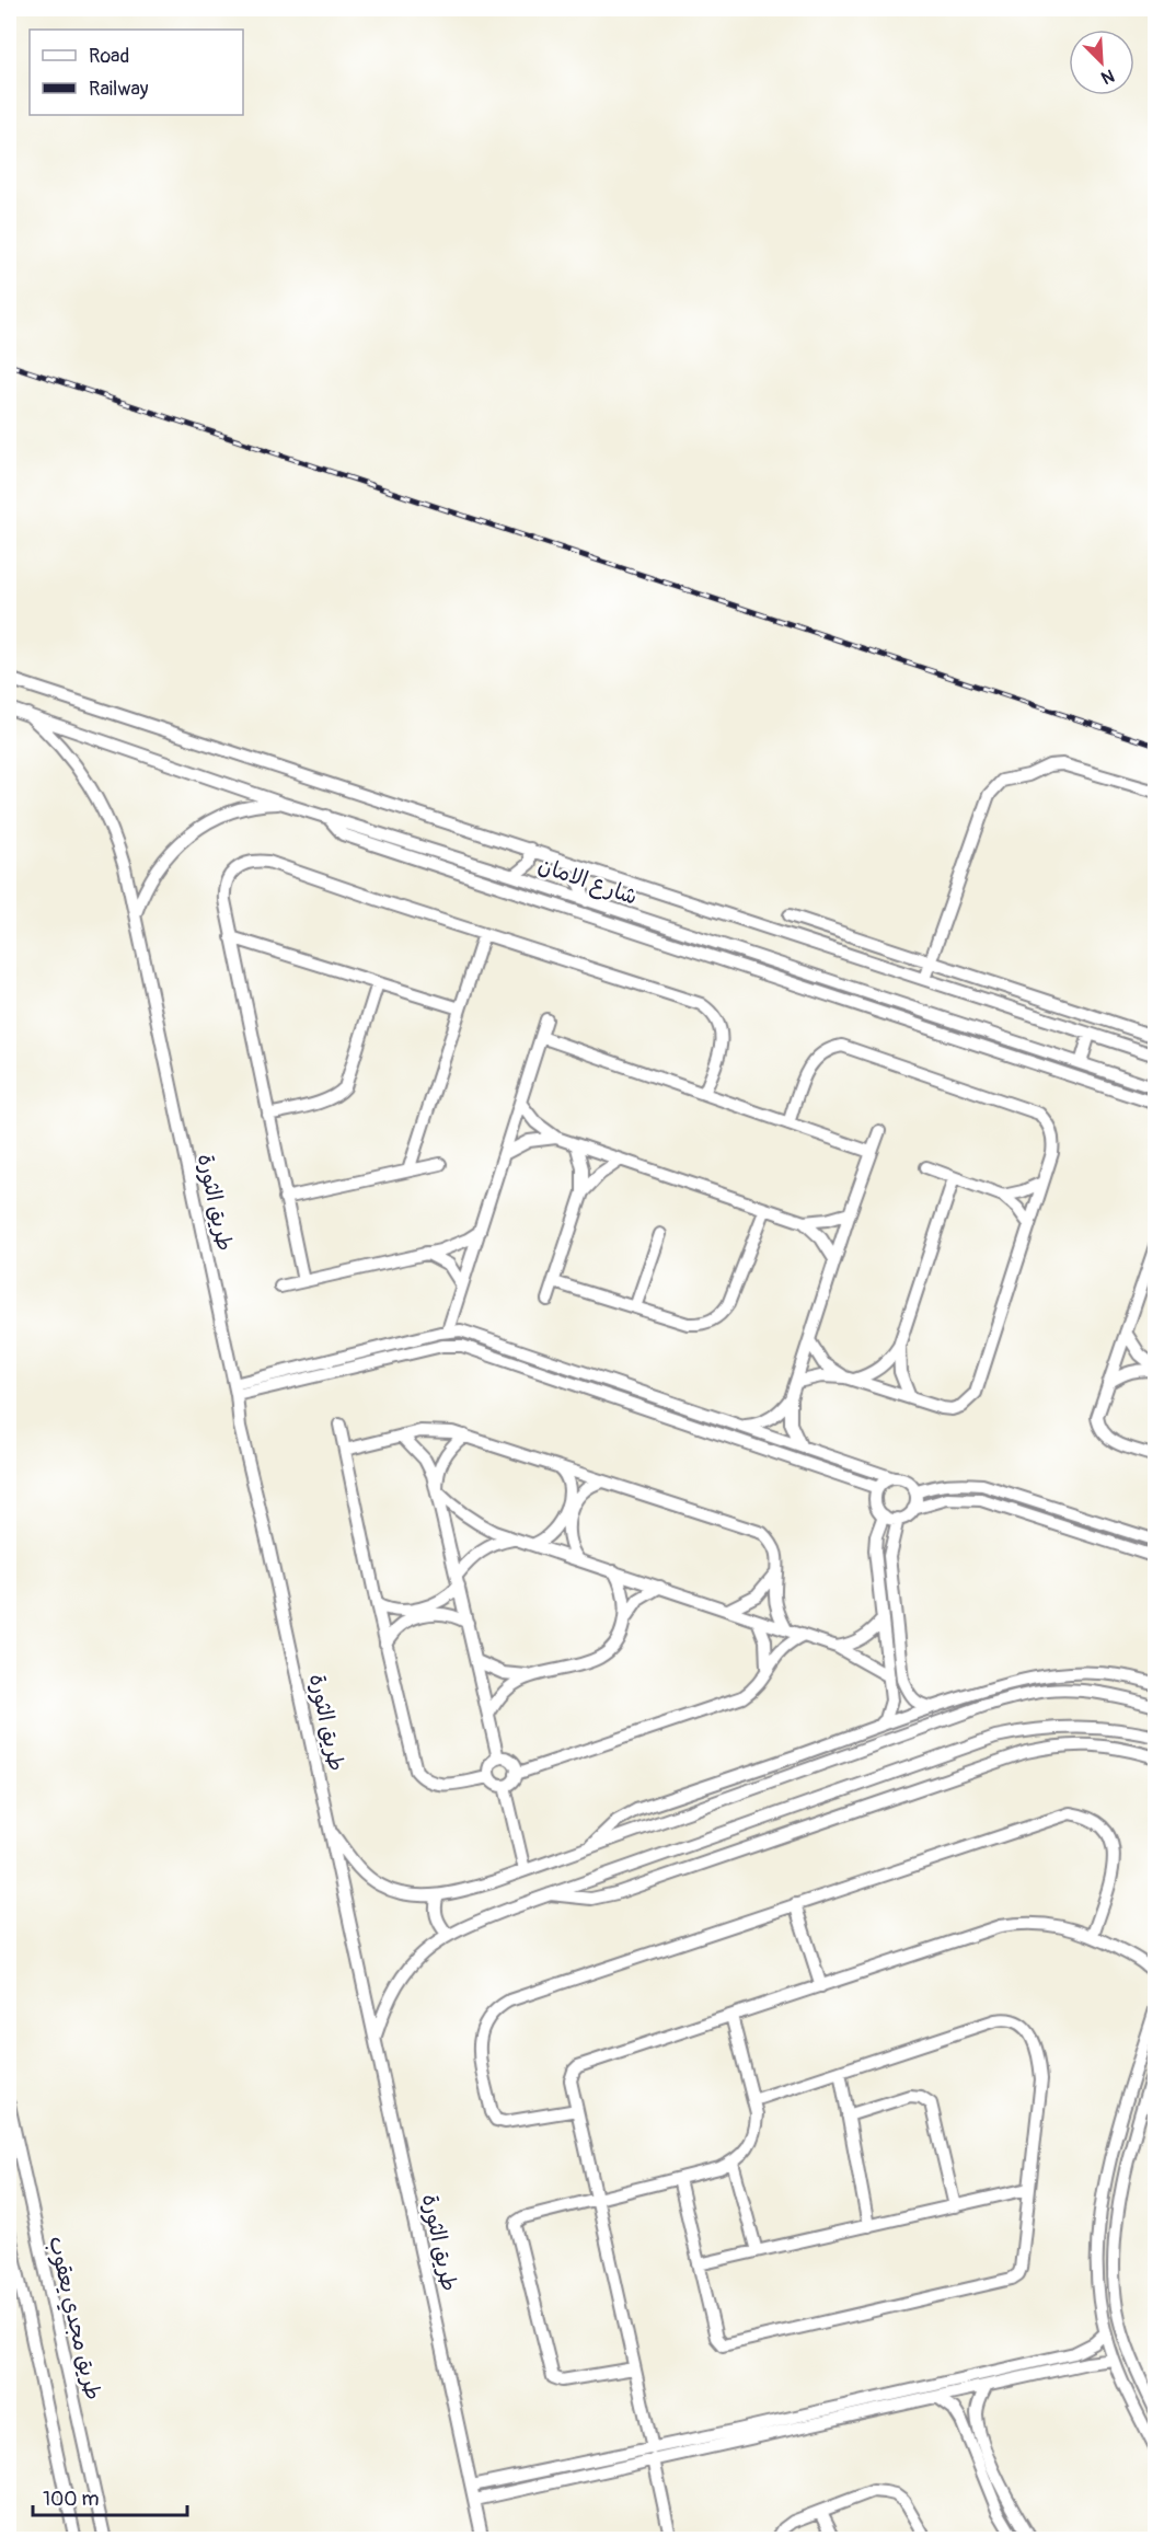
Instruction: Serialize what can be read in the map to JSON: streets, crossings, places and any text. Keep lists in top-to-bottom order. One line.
{"streets":{"street":["شارع الامان","طريق الثورة","طريق مجدي يعقوب"]},"crossings":[["شارع الامان","طريق الثورة"]],"legend":["Road","Railway"],"scale_bar":"100 m","north":"bottom right"}
